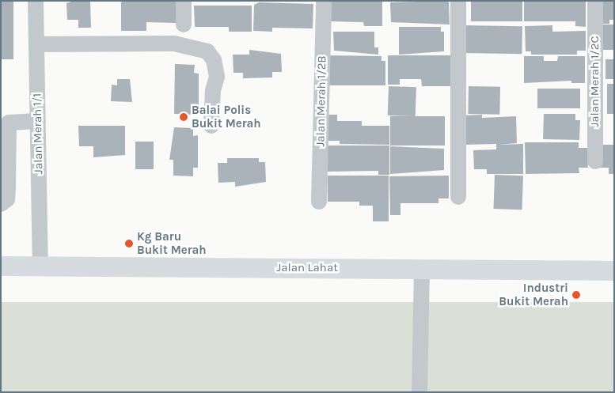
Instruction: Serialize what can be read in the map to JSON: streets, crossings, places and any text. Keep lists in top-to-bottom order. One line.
{"streets":{"main road":["Jalan Lahat"],"street":["Jalan Merah 1/2C","Jalan Merah 1/2B","Jalan Merah 1/1"]},"crossings":[["Jalan Merah 1/1","Jalan Lahat"]],"places":["Balai Polis Bukit Merah","Kg Baru Bukit Merah","Industri Bukit Merah"]}
